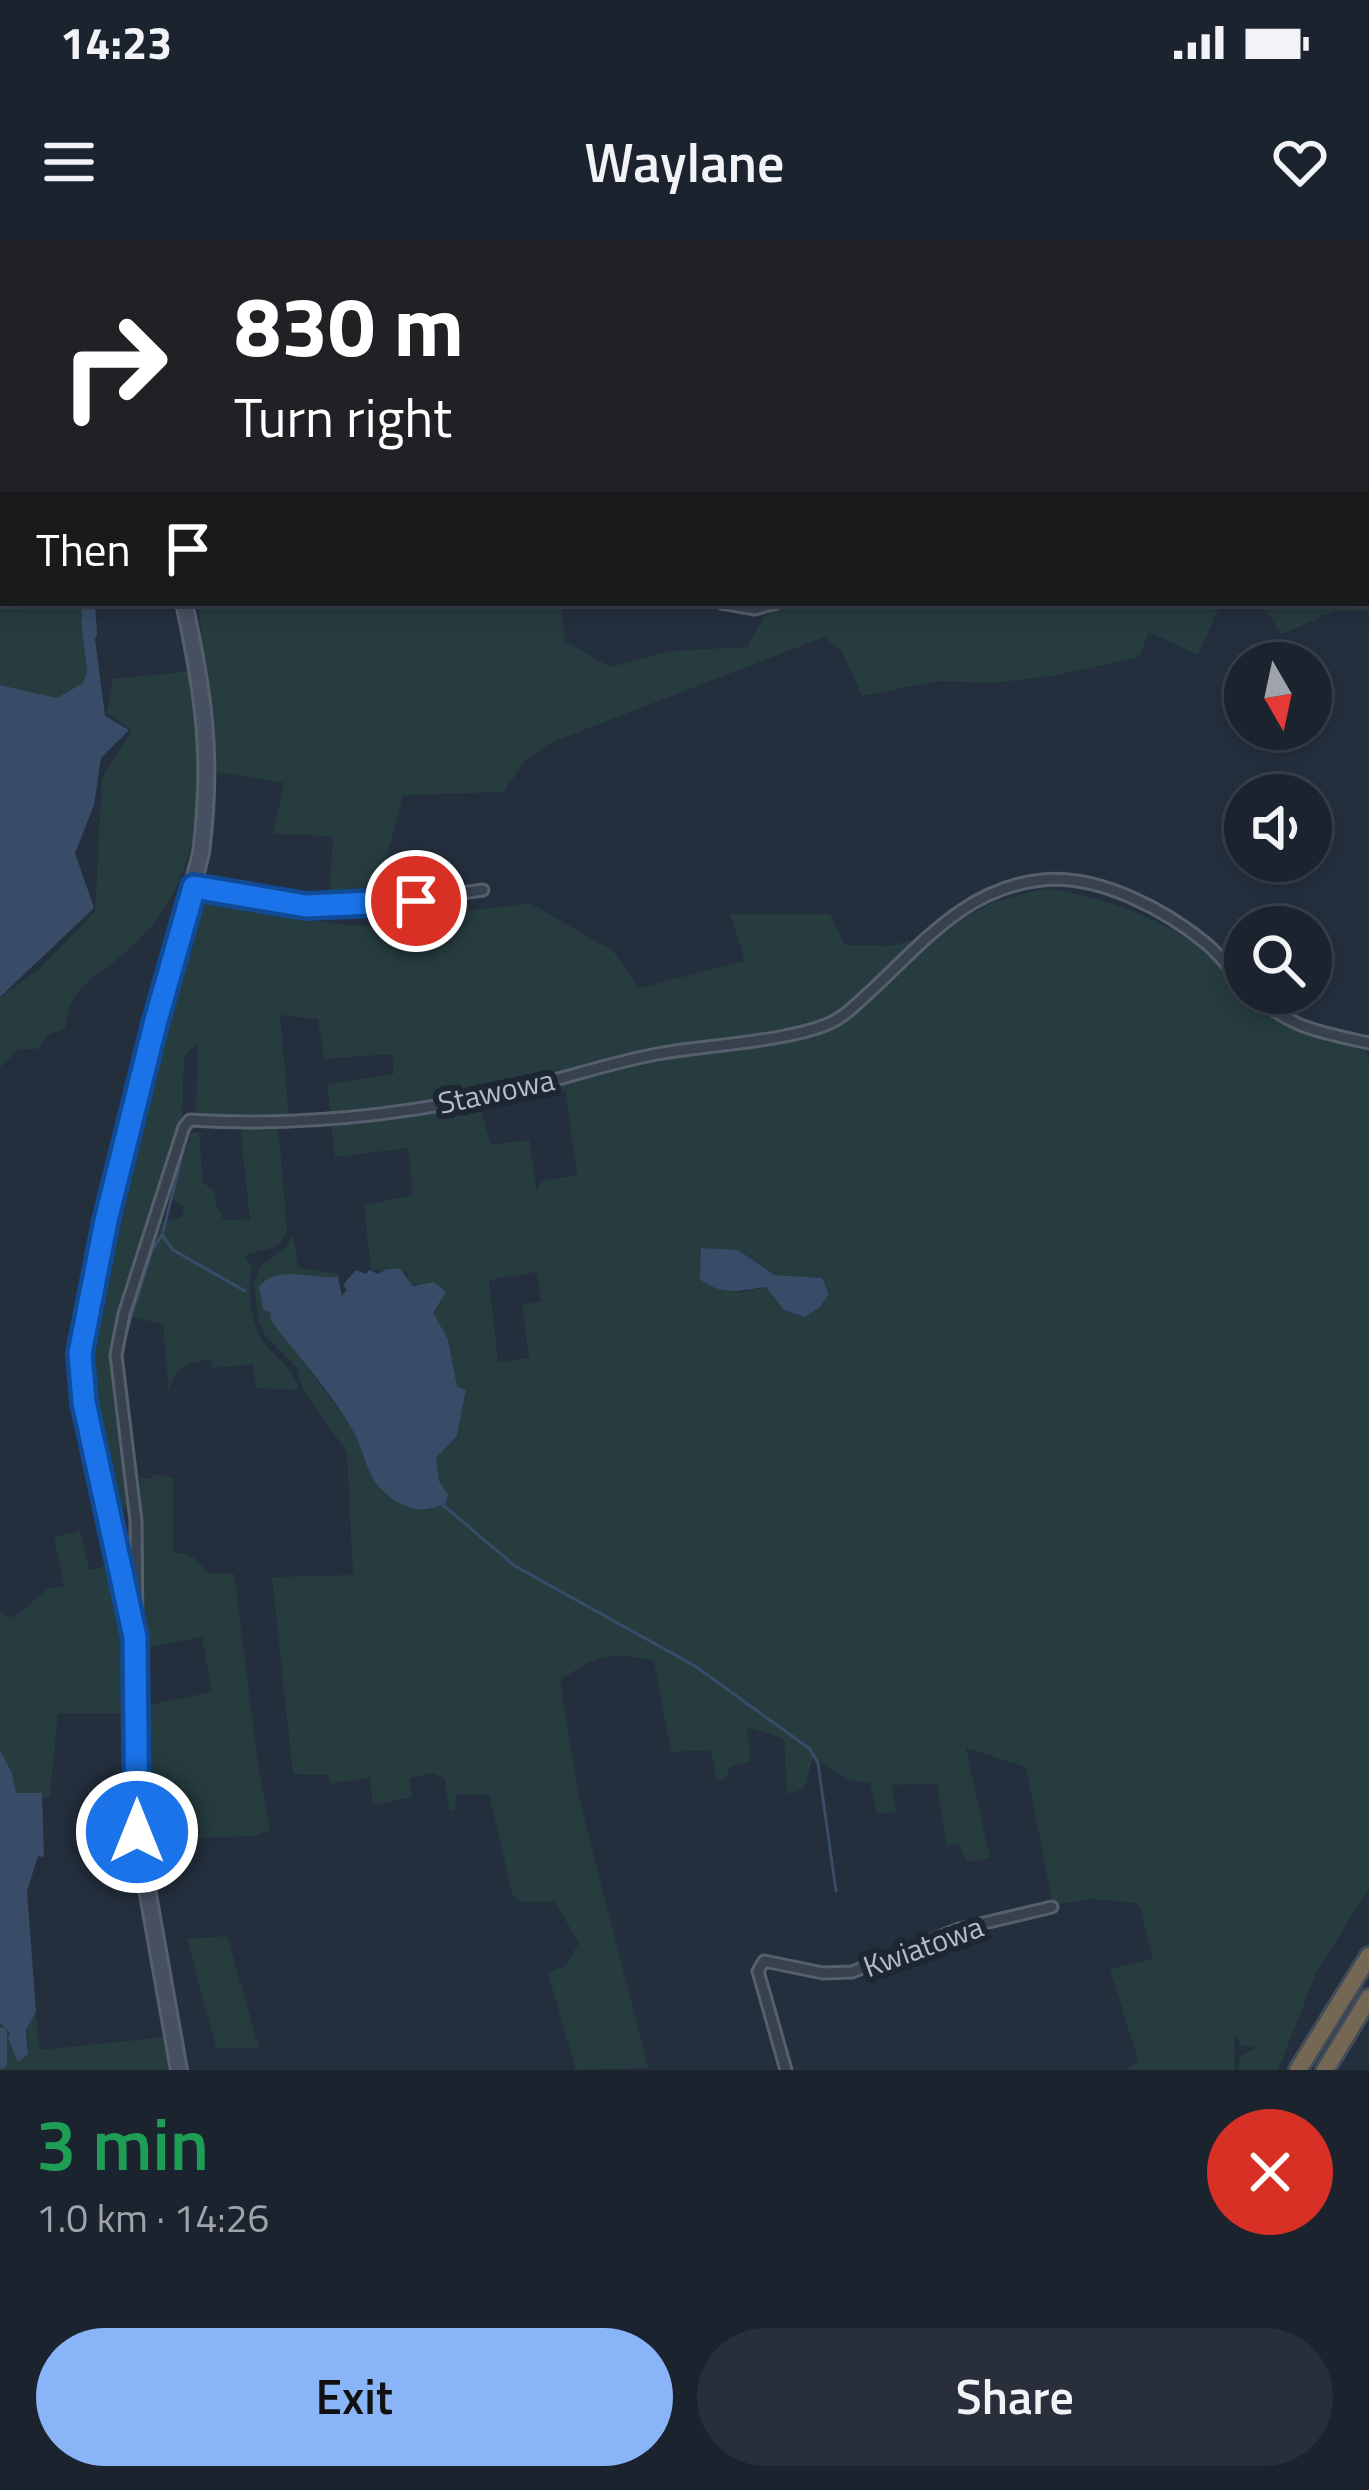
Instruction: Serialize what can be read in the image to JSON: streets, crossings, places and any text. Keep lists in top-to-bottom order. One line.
{"streets":{"street":["Stawowa","Kwiatowa"]},"north":"bottom","page":{"status":"14:23","header":"Waylane","turn":["830 m","Turn right"],"then":"Then","heading":["3 min","1.0 km · 14:26"],"buttons":["Exit","Share"]}}
